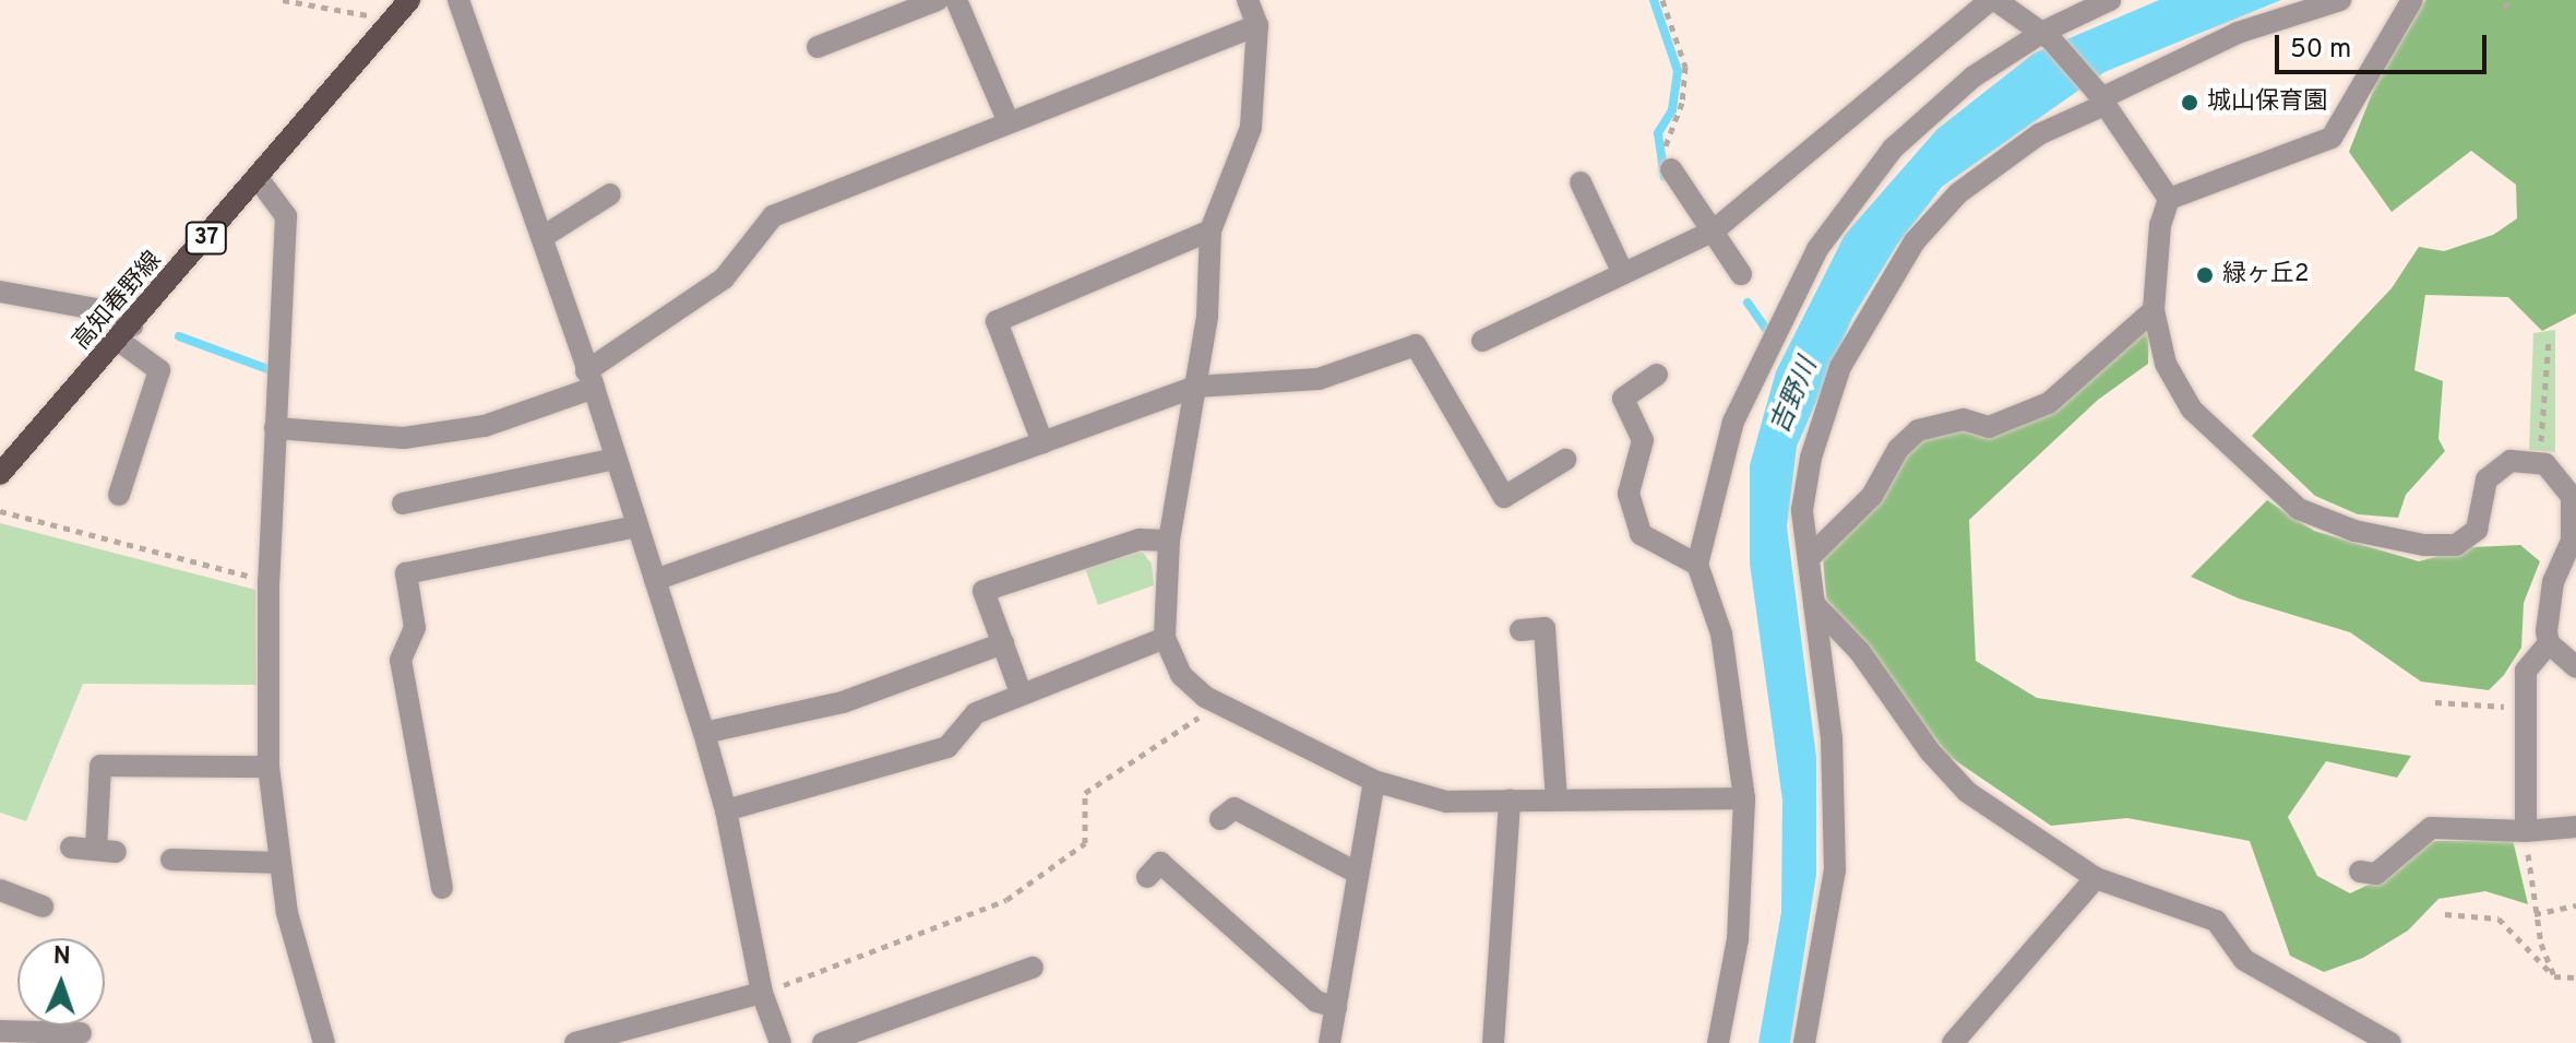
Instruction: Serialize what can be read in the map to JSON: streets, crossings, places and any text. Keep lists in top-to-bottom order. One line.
{"streets":{"main road":["37","高知春野線"]},"water":["吉野川"],"places":["城山保育園","緑ヶ丘2"],"scale_bar":"50 m","north":"top"}
